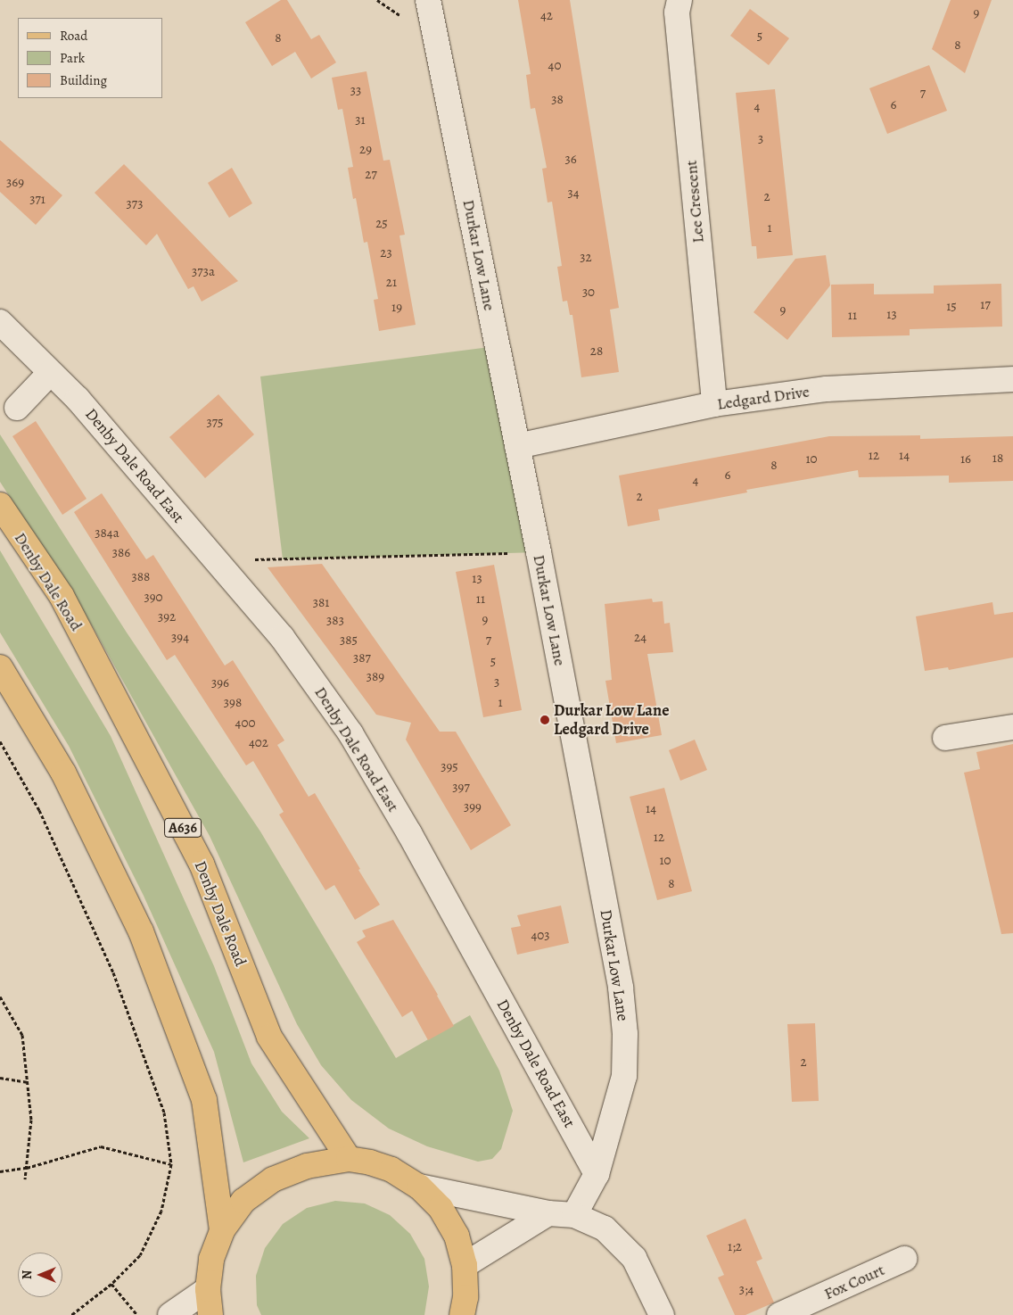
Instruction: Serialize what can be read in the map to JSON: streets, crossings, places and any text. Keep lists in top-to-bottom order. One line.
{"streets":{"main road":["Denby Dale Road","A636"],"street":["Lee Crescent","Durkar Low Lane","Ledgard Drive","Denby Dale Road East","Fox Court"]},"crossings":[["Lee Crescent","Ledgard Drive"],["Durkar Low Lane","Ledgard Drive"],["Durkar Low Lane","Denby Dale Road East"]],"places":["Durkar Low Lane Ledgard Drive"],"house_numbers":["9","42","5","8","8","40","33","7","38","6","4","31","3","29","36","27","369","34","2","371","373","25","1","23","32","373a","21","30","17","15","19","9","13","11","28","375","12","14","18","10","16","8","6","4","2","384a","386","388","13","390","11","381","392","9","383","394","24","385","7","387","5","389","3","396","398","1","400","402","395","397","399","14","12","10","8","403","2","1;2","3;4"],"legend":["Road","Park","Building"],"north":"left"}
